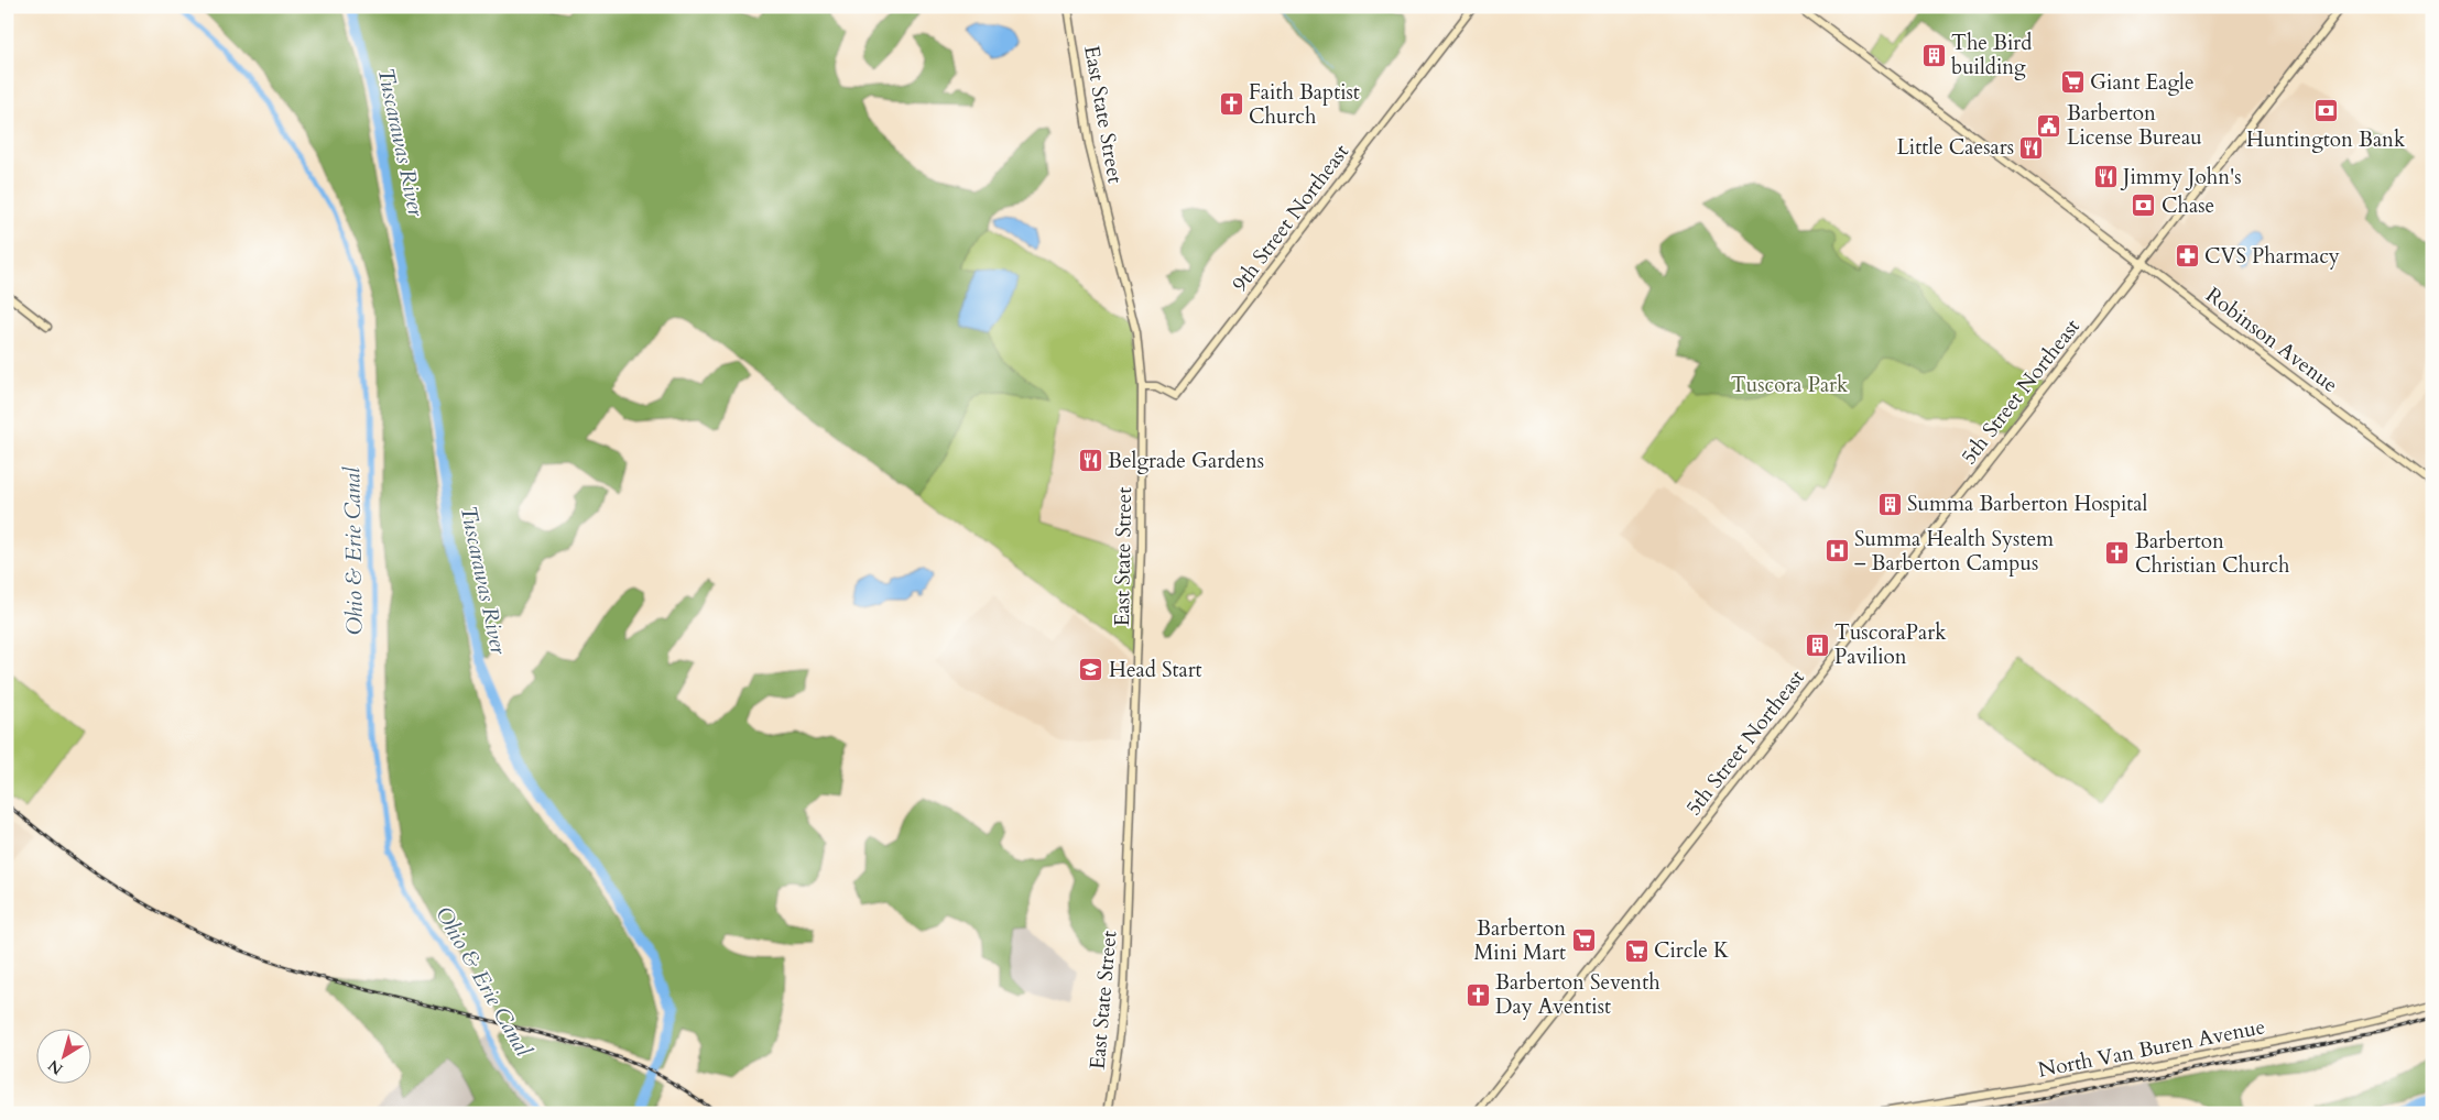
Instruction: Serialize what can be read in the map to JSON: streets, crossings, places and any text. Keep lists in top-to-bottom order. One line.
{"streets":{"street":["East State Street","9th Street Northeast","Robinson Avenue","5th Street Northeast","North Van Buren Avenue"]},"crossings":[["East State Street","9th Street Northeast"],["Robinson Avenue","5th Street Northeast"]],"water":["Tuscarawas River","Ohio & Erie Canal"],"parks":["Tuscora Park"],"places":{"building":["The Bird building","Summa Barberton Hospital","TuscoraPark Pavilion"],"supermarket":["Giant Eagle","Barberton Mini Mart","Circle K"],"church":["Faith Baptist Church","Barberton Christian Church","Barberton Seventh Day Aventist"],"bank":["Huntington Bank","Chase"],"public building":["Barberton License Bureau"],"restaurant":["Little Caesars","Jimmy John's","Belgrade Gardens"],"pharmacy":["CVS Pharmacy"],"hospital":["Summa Health System – Barberton Campus"],"school or university":["Head Start"]},"north":"bottom left"}
